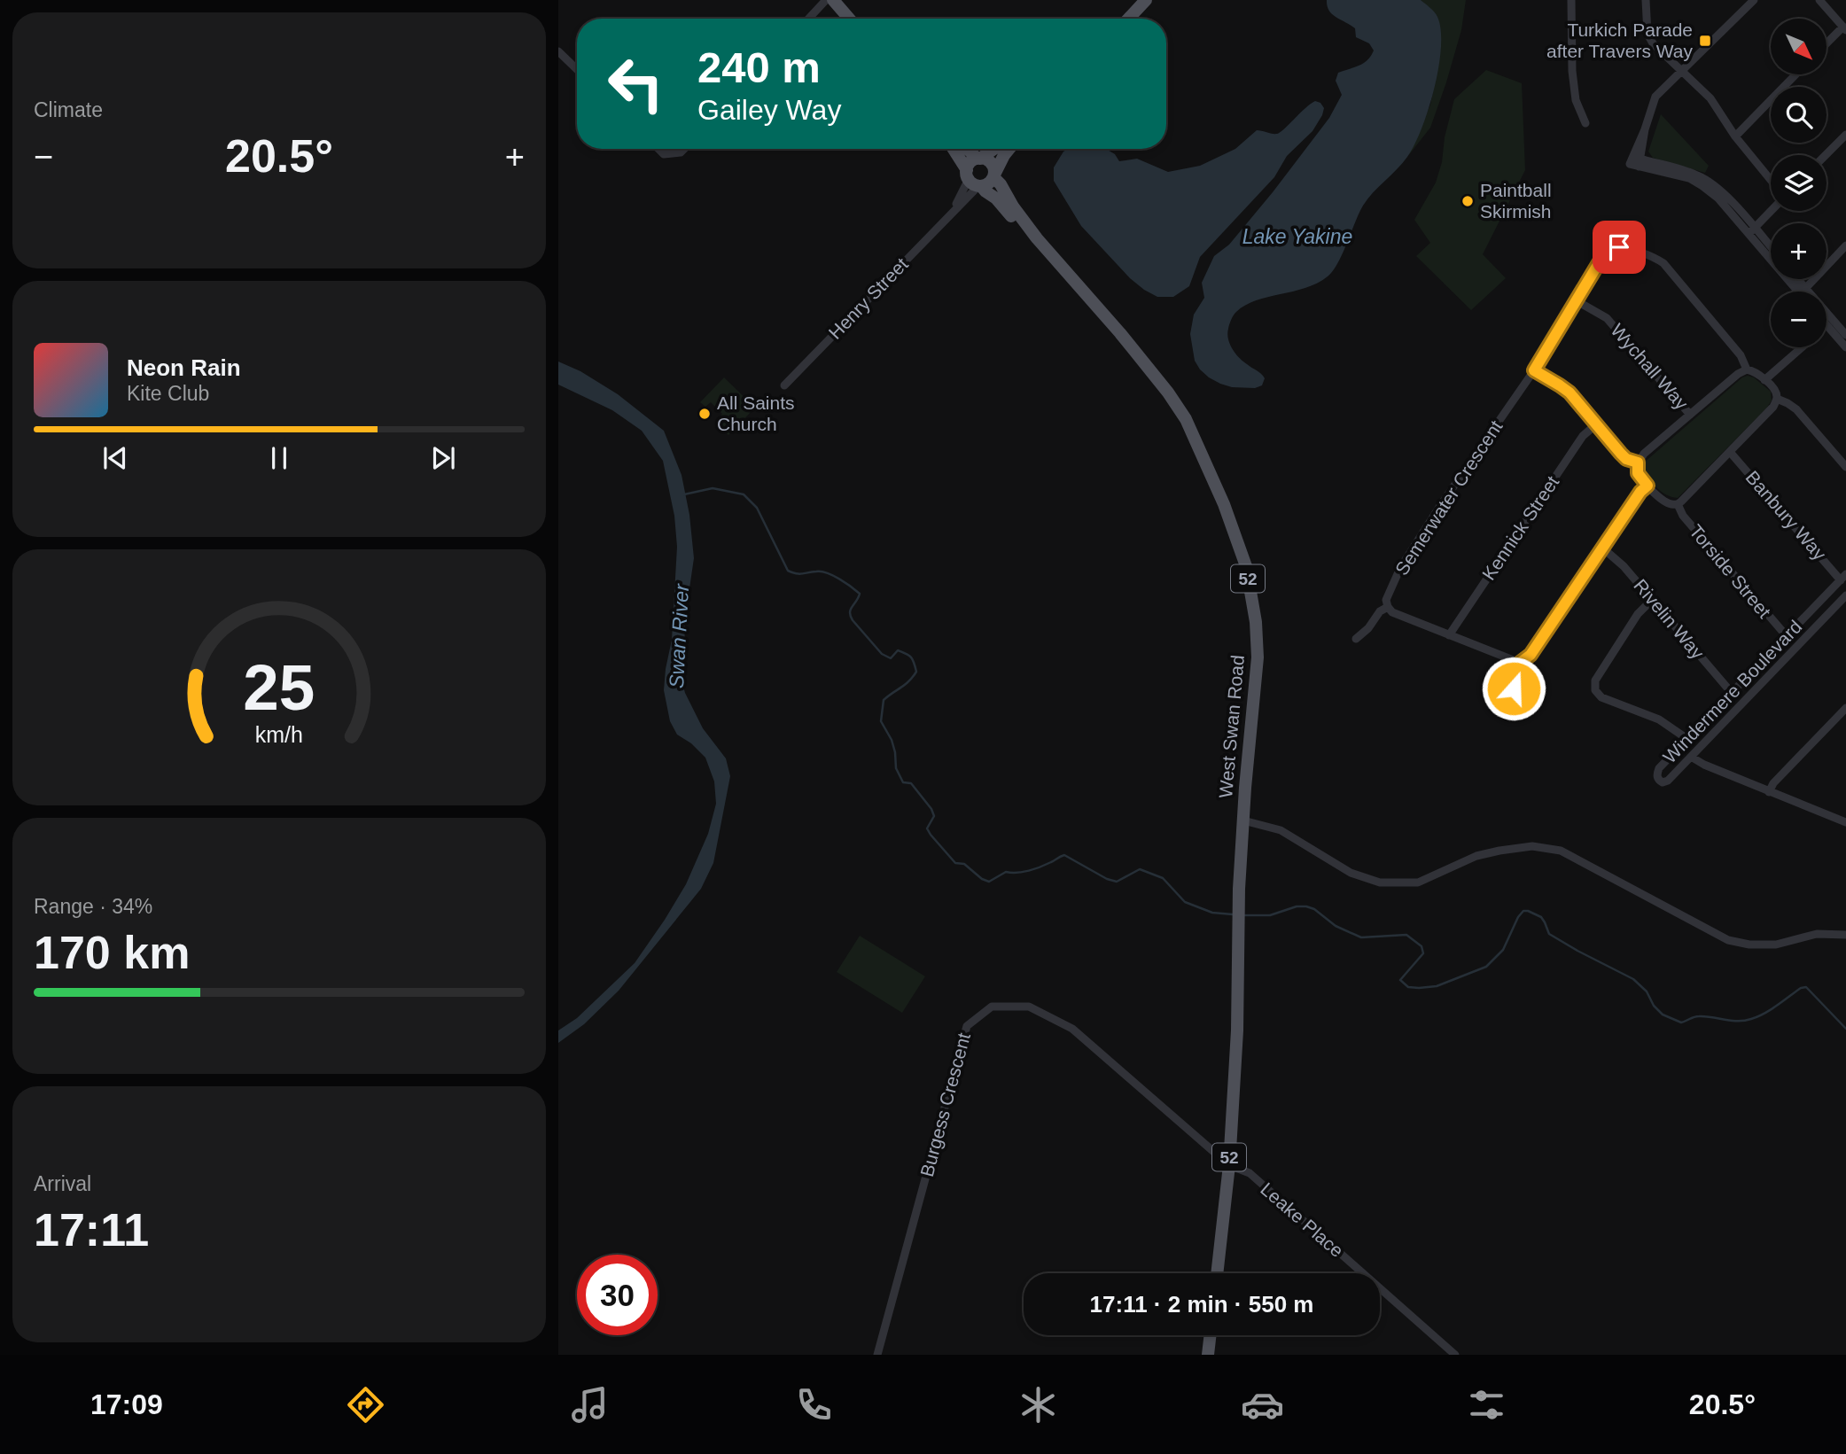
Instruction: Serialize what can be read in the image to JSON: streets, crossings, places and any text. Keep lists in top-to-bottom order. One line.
{"streets":{"main road":["52","West Swan Road"],"street":["Henry Street","Wychall Way","Semerwater Crescent","Banbury Way","Kennick Street","Torside Street","Rivelin Way","Windermere Boulevard","Burgess Crescent","Leake Place"]},"crossings":[["Henry Street","52"],["Henry Street","West Swan Road"],["Wychall Way","Semerwater Crescent"],["Banbury Way","Windermere Boulevard"],["Torside Street","Windermere Boulevard"],["52","West Swan Road"],["Rivelin Way","Windermere Boulevard"],["West Swan Road","Burgess Crescent"],["West Swan Road","Leake Place"],["Burgess Crescent","Leake Place"]],"water":["Lake Yakine","Swan River"],"places":{"transit":["Turkich Parade after Travers Way"],"other":["Paintball Skirmish","All Saints Church"]},"north":"bottom right","page":{"tile":["Climate",["Range · 34%","170 km"],["Arrival","17:11"]],"map_buttons":["+","−"],"turn":["240 m","Gailey Way"],"heat":["−","20.5°","+"],"song":["Neon Rain","Kite Club"],"limit":"30","trip":"17:11 · 2 min · 550 m","tabs":["17:09","20.5°"],"gauge":["25","km/h"]}}
